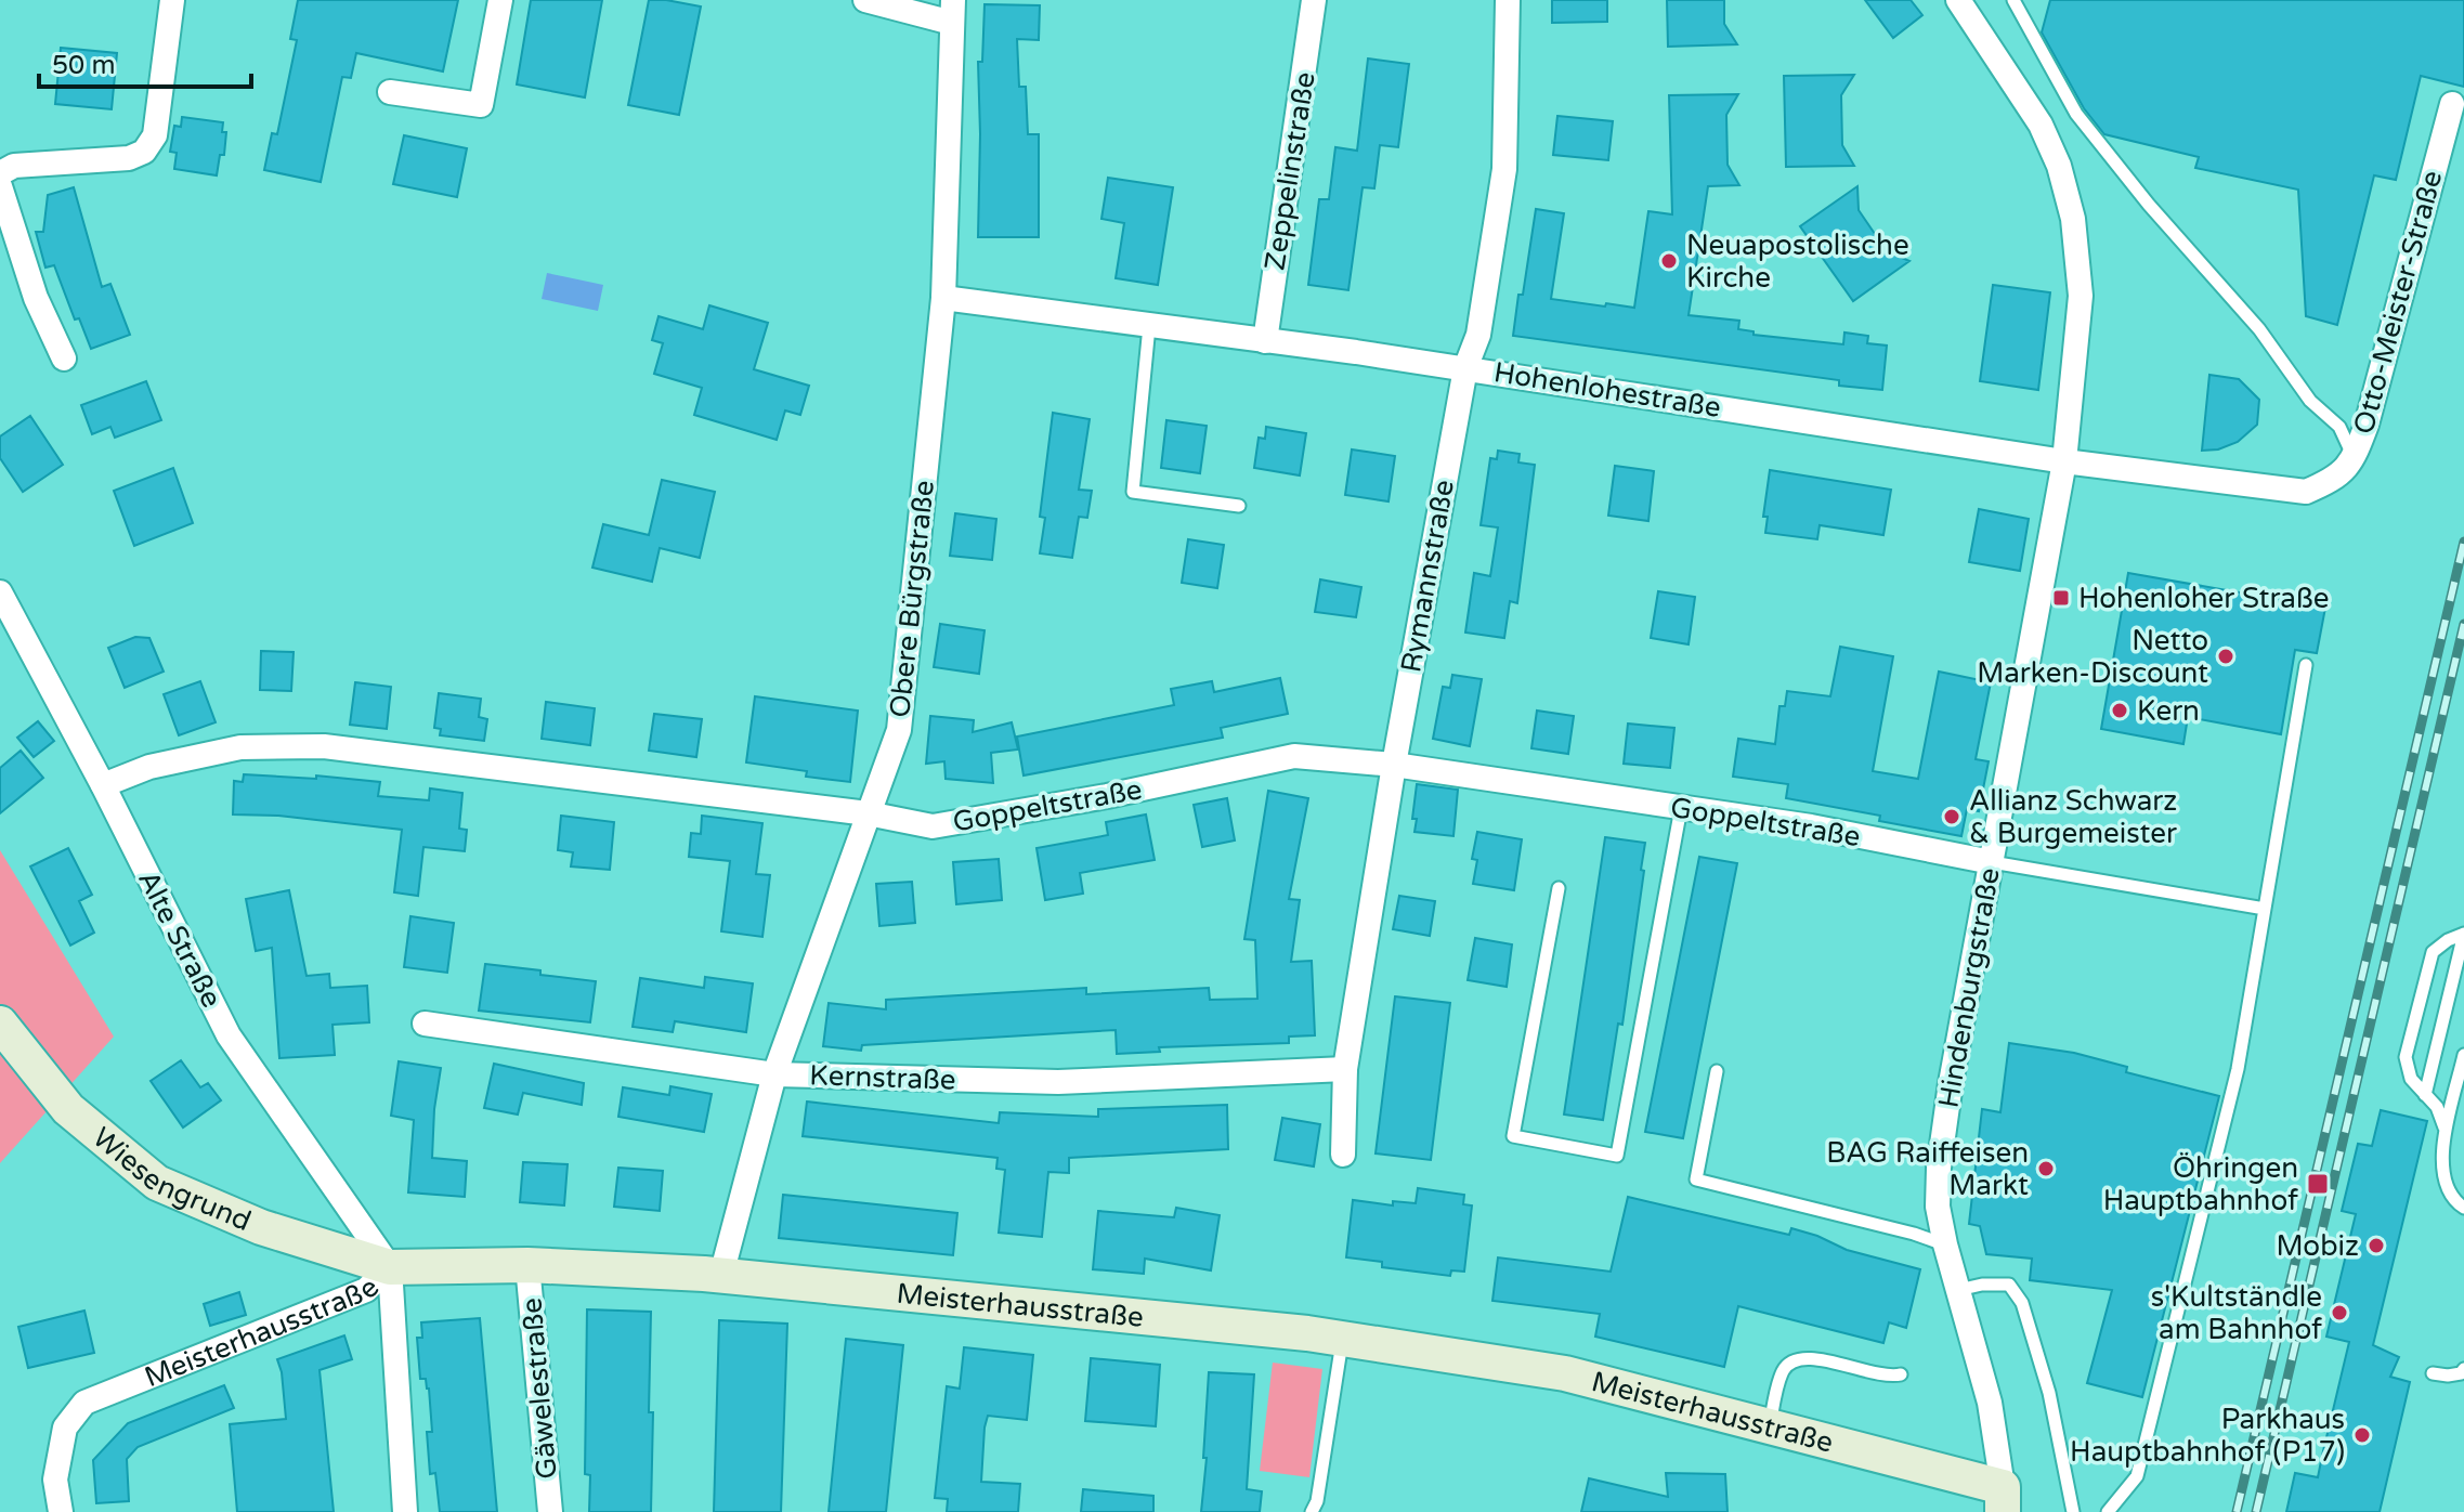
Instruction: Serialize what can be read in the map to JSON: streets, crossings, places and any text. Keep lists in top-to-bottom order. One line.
{"streets":{"street":["Zeppelinstraße","Otto-Meister-Straße","Hohenlohestraße","Rymannstraße","Obere Bürgstraße","Goppeltstraße","Alte Straße","Hindenburgstraße","Kernstraße","Wiesengrund","Meisterhausstraße","Gäwelestraße"]},"crossings":[["Zeppelinstraße","Hohenlohestraße"],["Otto-Meister-Straße","Hohenlohestraße"],["Otto-Meister-Straße","Hindenburgstraße"],["Hohenlohestraße","Rymannstraße"],["Hohenlohestraße","Obere Bürgstraße"],["Hohenlohestraße","Hindenburgstraße"],["Rymannstraße","Goppeltstraße"],["Rymannstraße","Kernstraße"],["Obere Bürgstraße","Goppeltstraße"],["Obere Bürgstraße","Kernstraße"],["Obere Bürgstraße","Meisterhausstraße"],["Goppeltstraße","Alte Straße"],["Goppeltstraße","Hindenburgstraße"],["Alte Straße","Wiesengrund"],["Alte Straße","Meisterhausstraße"],["Hindenburgstraße","Meisterhausstraße"],["Wiesengrund","Meisterhausstraße"],["Meisterhausstraße","Gäwelestraße"]],"places":{"other":["Neuapostolische Kirche","Netto Marken-Discount","Kern","Allianz Schwarz & Burgemeister","BAG Raiffeisen Markt","Mobiz","s'Kultständle am Bahnhof","Parkhaus Hauptbahnhof (P17)"],"transit":["Hohenloher Straße","Öhringen Hauptbahnhof"]},"scale_bar":"50 m"}
